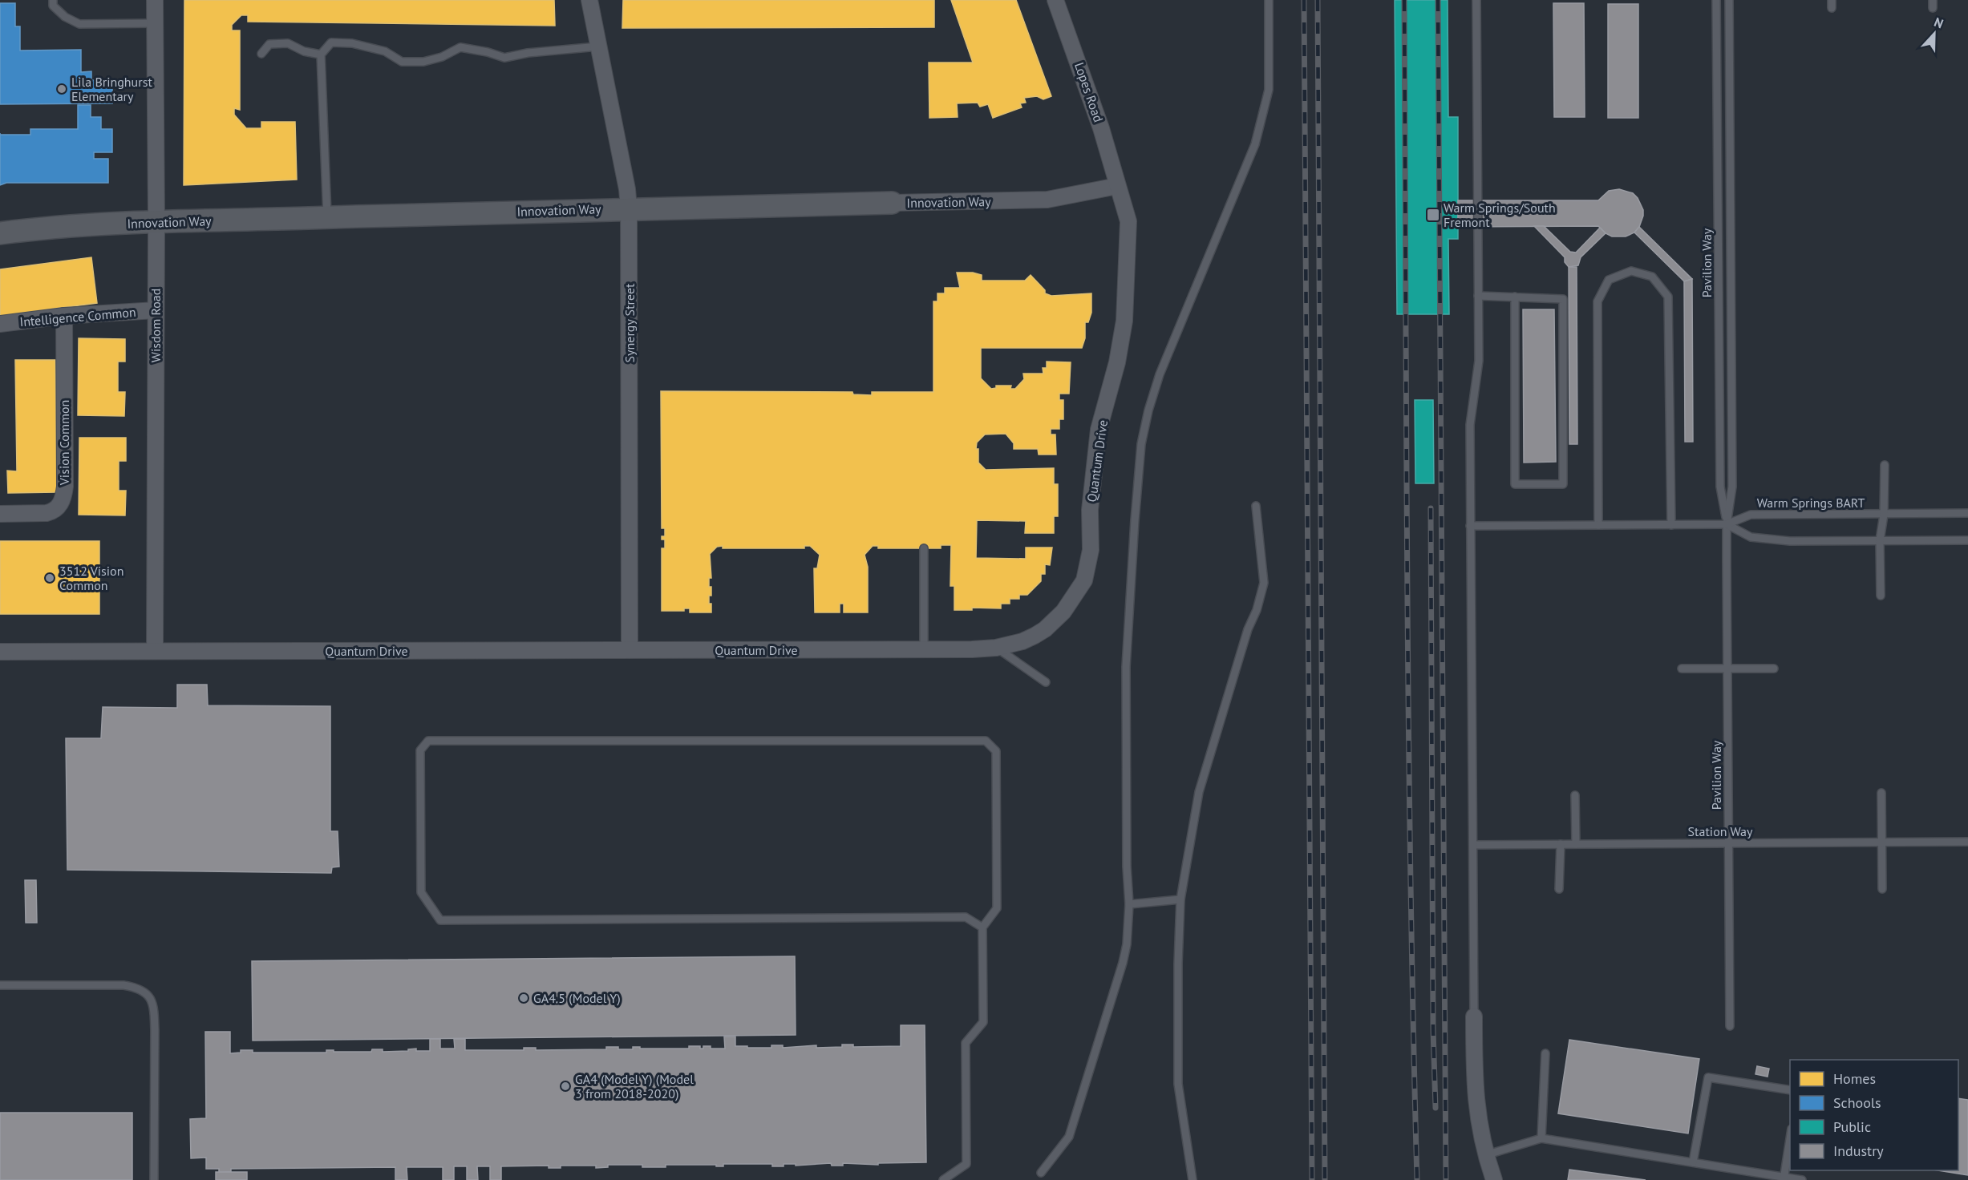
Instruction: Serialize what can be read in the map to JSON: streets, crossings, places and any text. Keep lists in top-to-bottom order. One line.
{"streets":{"street":["Lopes Road","Innovation Way","Intelligence Common","Synergy Street","Wisdom Road","Vision Common","Quantum Drive"],"lane":["Pavilion Way","Warm Springs BART","Station Way"]},"crossings":[["Lopes Road","Innovation Way"],["Lopes Road","Quantum Drive"],["Innovation Way","Synergy Street"],["Innovation Way","Wisdom Road"],["Innovation Way","Quantum Drive"],["Pavilion Way","Warm Springs BART"],["Pavilion Way","Station Way"],["Intelligence Common","Wisdom Road"],["Intelligence Common","Vision Common"],["Synergy Street","Quantum Drive"],["Wisdom Road","Quantum Drive"]],"places":{"other":["Lila Bringhurst Elementary","3512 Vision Common","GA4.5 (Model Y)","GA4 (Model Y) (Model 3 from 2018-2020)"],"transit":["Warm Springs/South Fremont"]},"legend":["Homes","Schools","Public","Industry"],"north":"top"}
